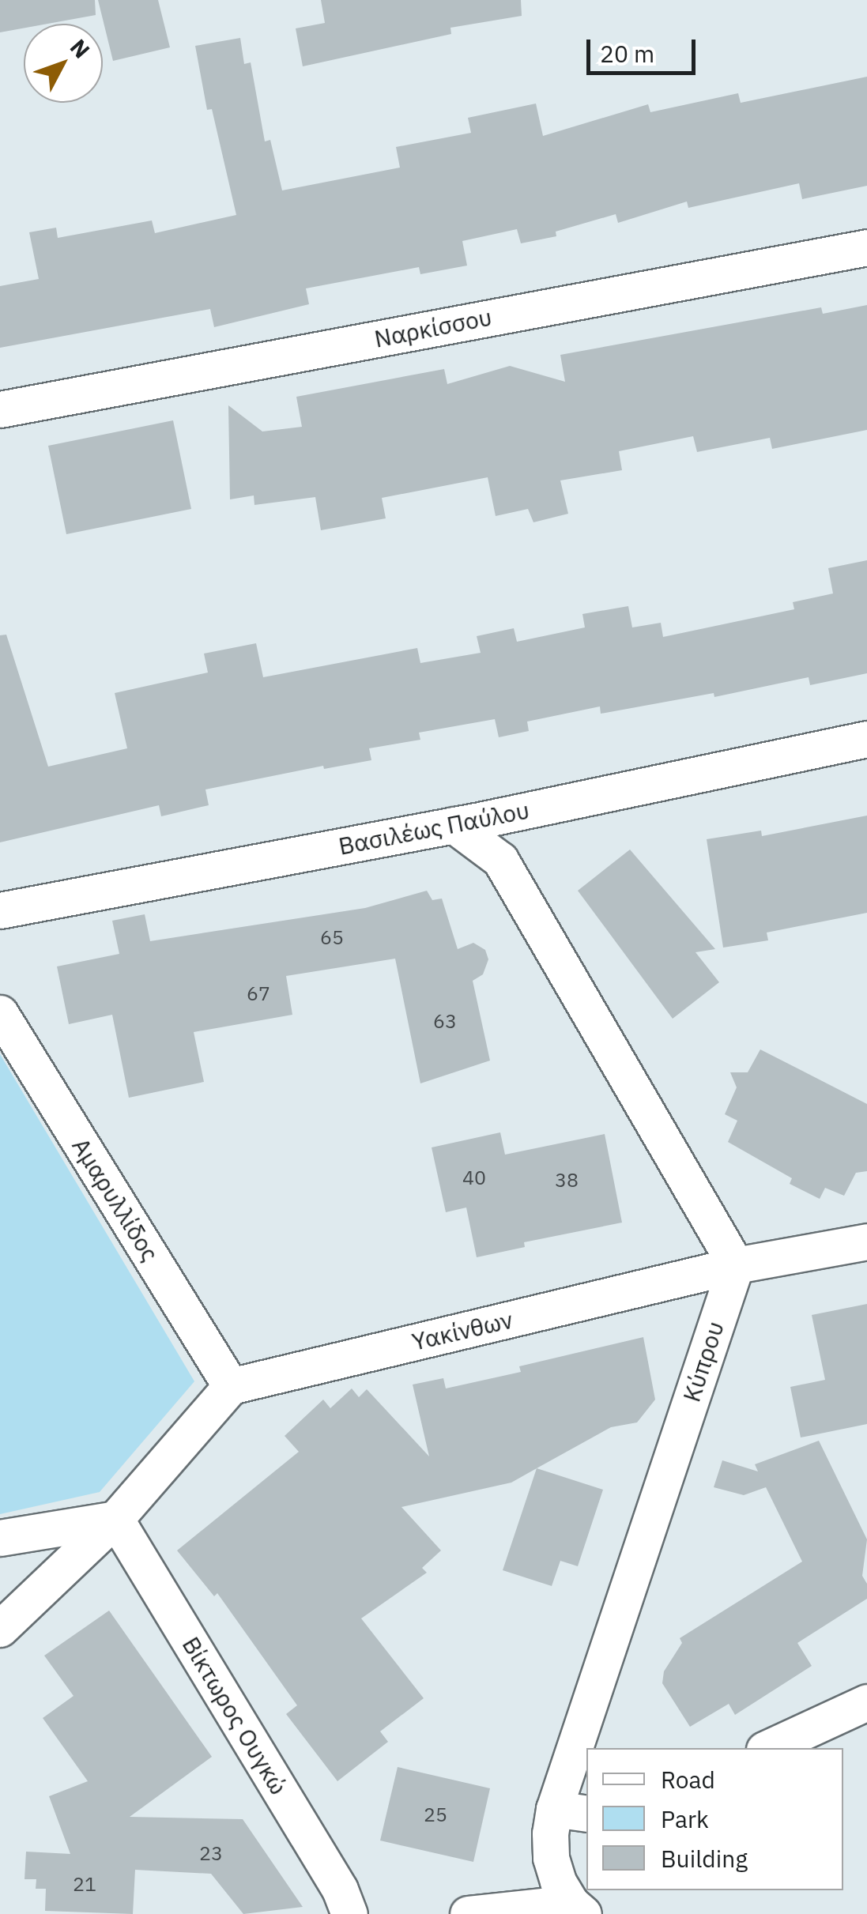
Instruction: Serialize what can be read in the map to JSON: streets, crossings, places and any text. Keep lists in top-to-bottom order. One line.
{"streets":{"street":["Ναρκίσσου","Βασιλέως Παύλου","Αμαρυλλίδος","Υακίνθων","Κύπρου","Βίκτωρος Ουγκώ"]},"crossings":[["Αμαρυλλίδος","Υακίνθων"],["Υακίνθων","Κύπρου"]],"house_numbers":["65","67","63","40","38","25","23","21"],"legend":["Road","Park","Building"],"scale_bar":"20 m","north":"top right"}
